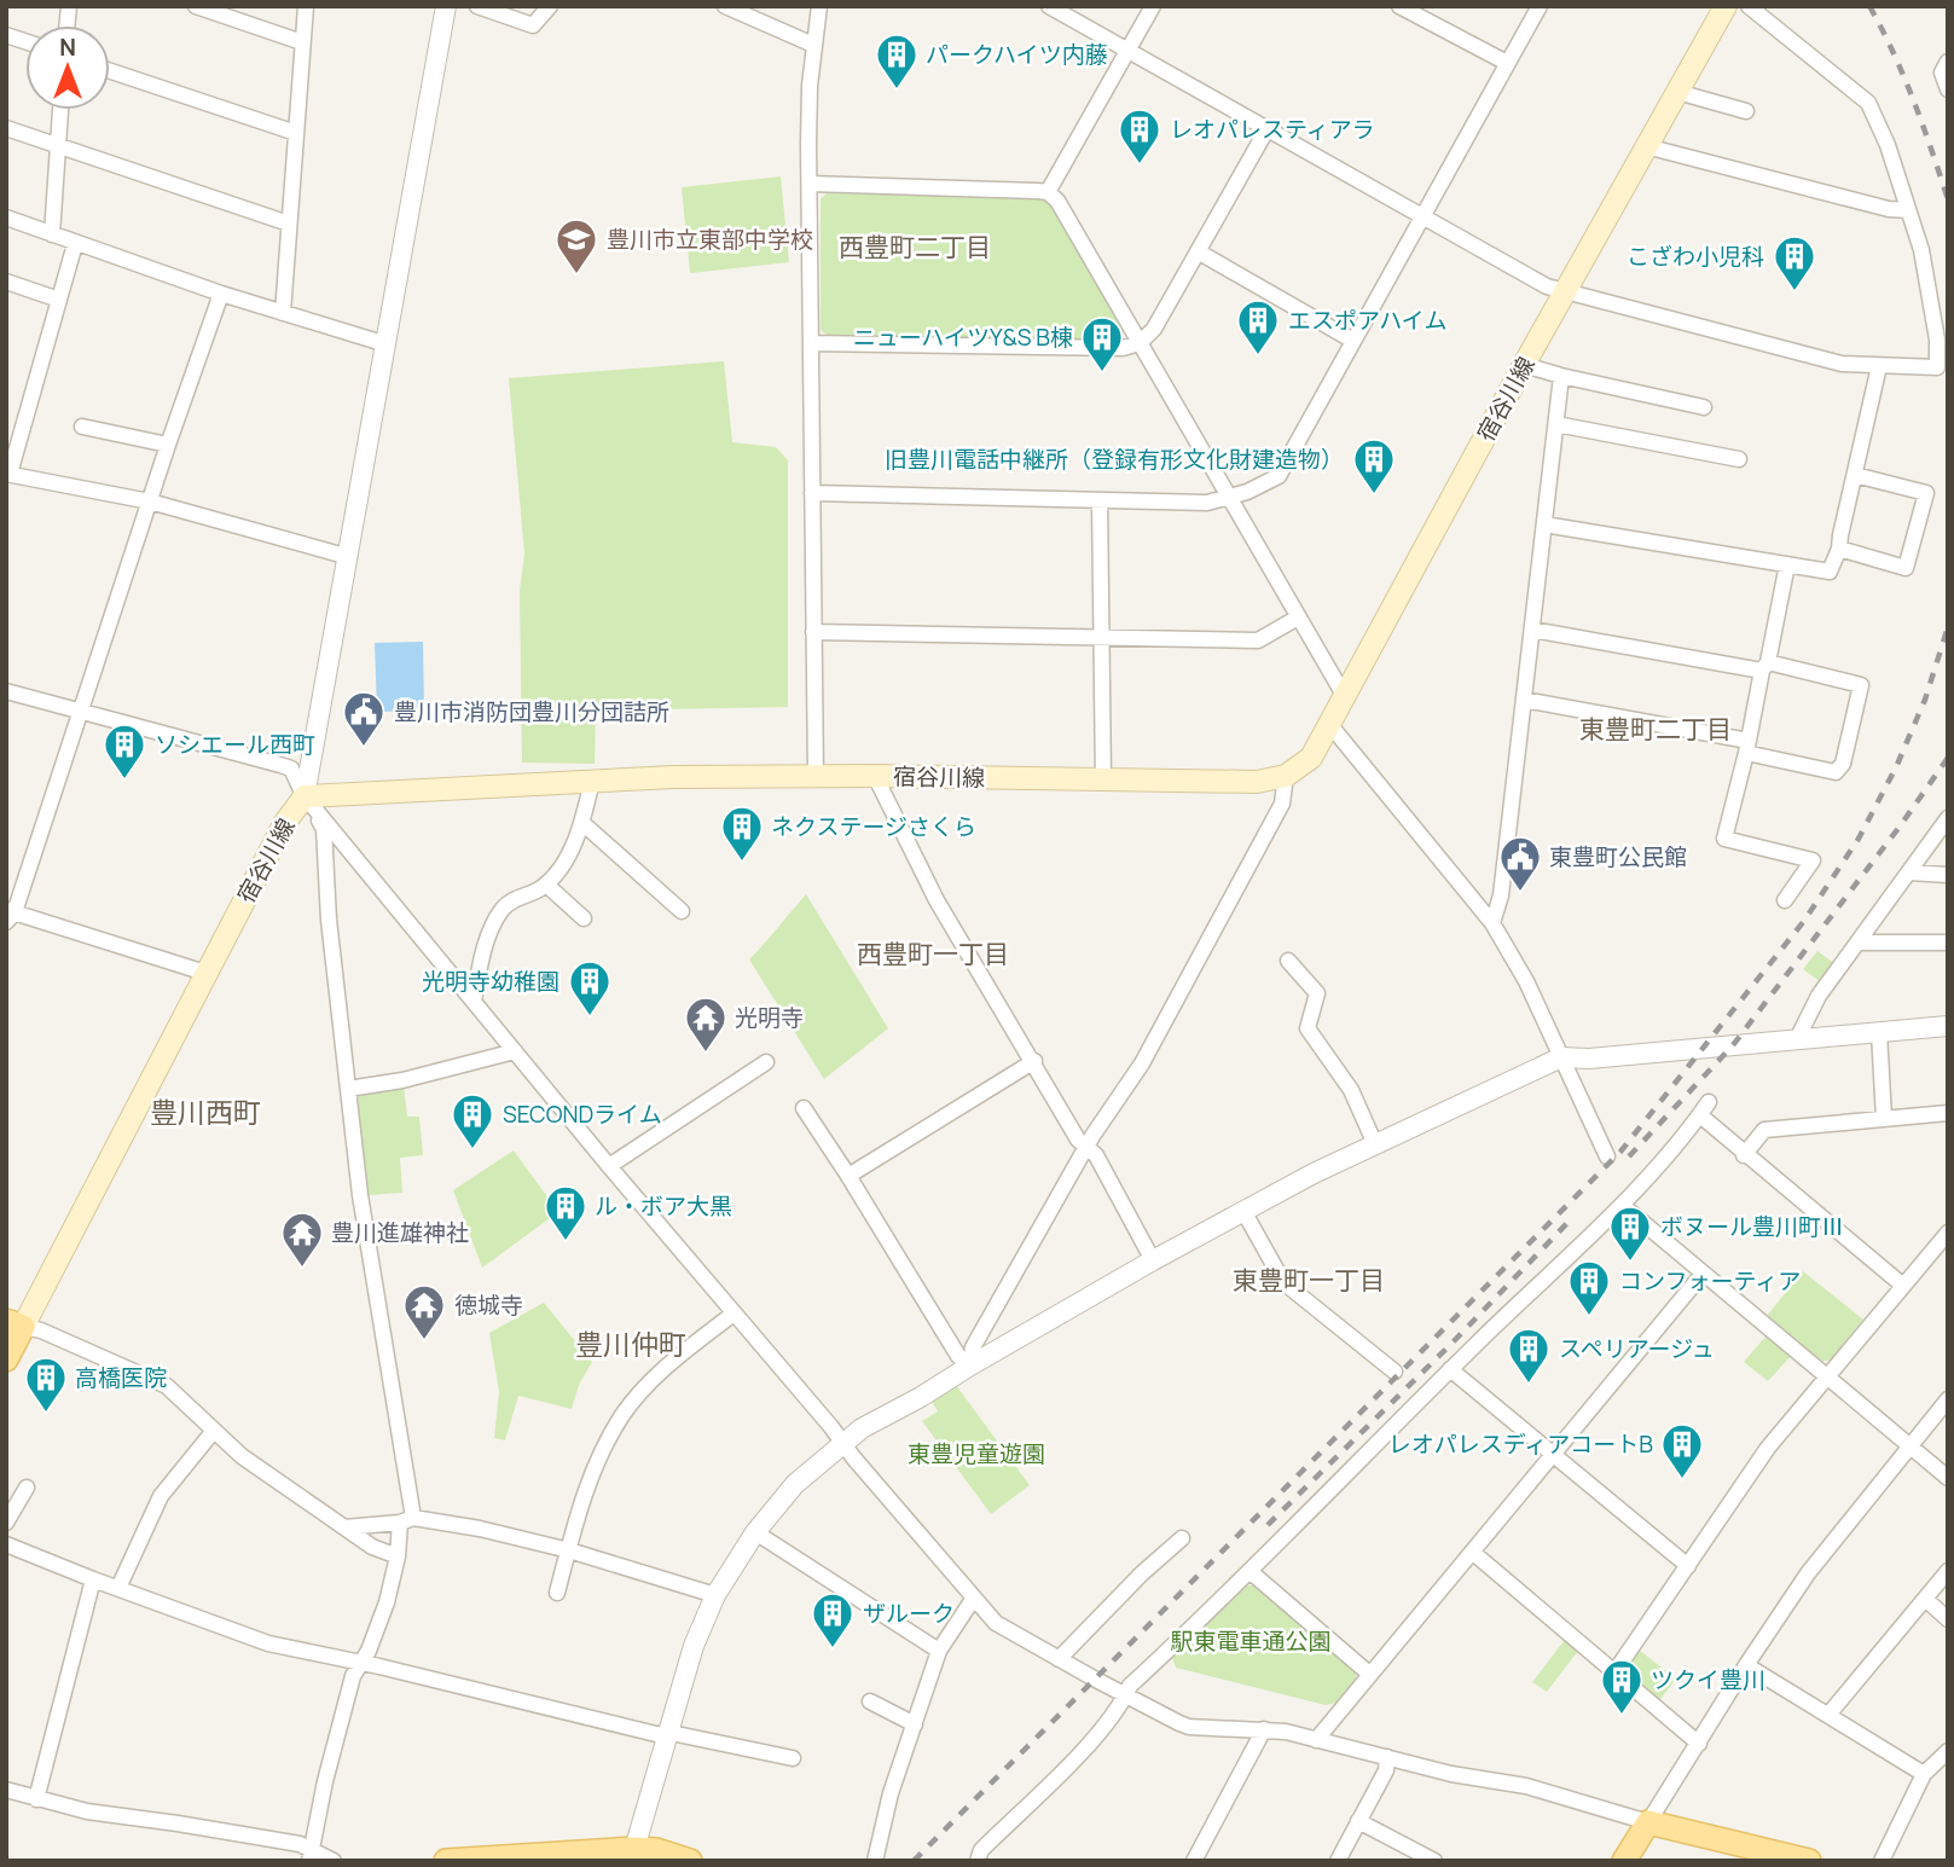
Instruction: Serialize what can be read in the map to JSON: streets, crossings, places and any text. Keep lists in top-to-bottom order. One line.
{"streets":{"main road":["宿谷川線"]},"districts":["西豊町二丁目","東豊町二丁目","西豊町一丁目","豊川西町","東豊町一丁目","豊川仲町"],"parks":["東豊児童遊園","駅東電車通公園"],"places":{"building":["パークハイツ内藤","レオパレスティアラ","こざわ小児科","エスポアハイム","ニューハイツY&S B棟","旧豊川電話中継所（登録有形文化財建造物）","ソシエール西町","ネクステージさくら","光明寺幼稚園","SECONDライム","ル・ボア大黒","ボヌール豊川町Ⅲ","コンフォーティア","スペリアージュ","高橋医院","レオパレスディアコートB","ザルーク","ツクイ豊川"],"school or university":["豊川市立東部中学校"],"public building":["豊川市消防団豊川分団詰所","東豊町公民館"],"temple":["光明寺","豊川進雄神社","徳城寺"]},"north":"top"}
